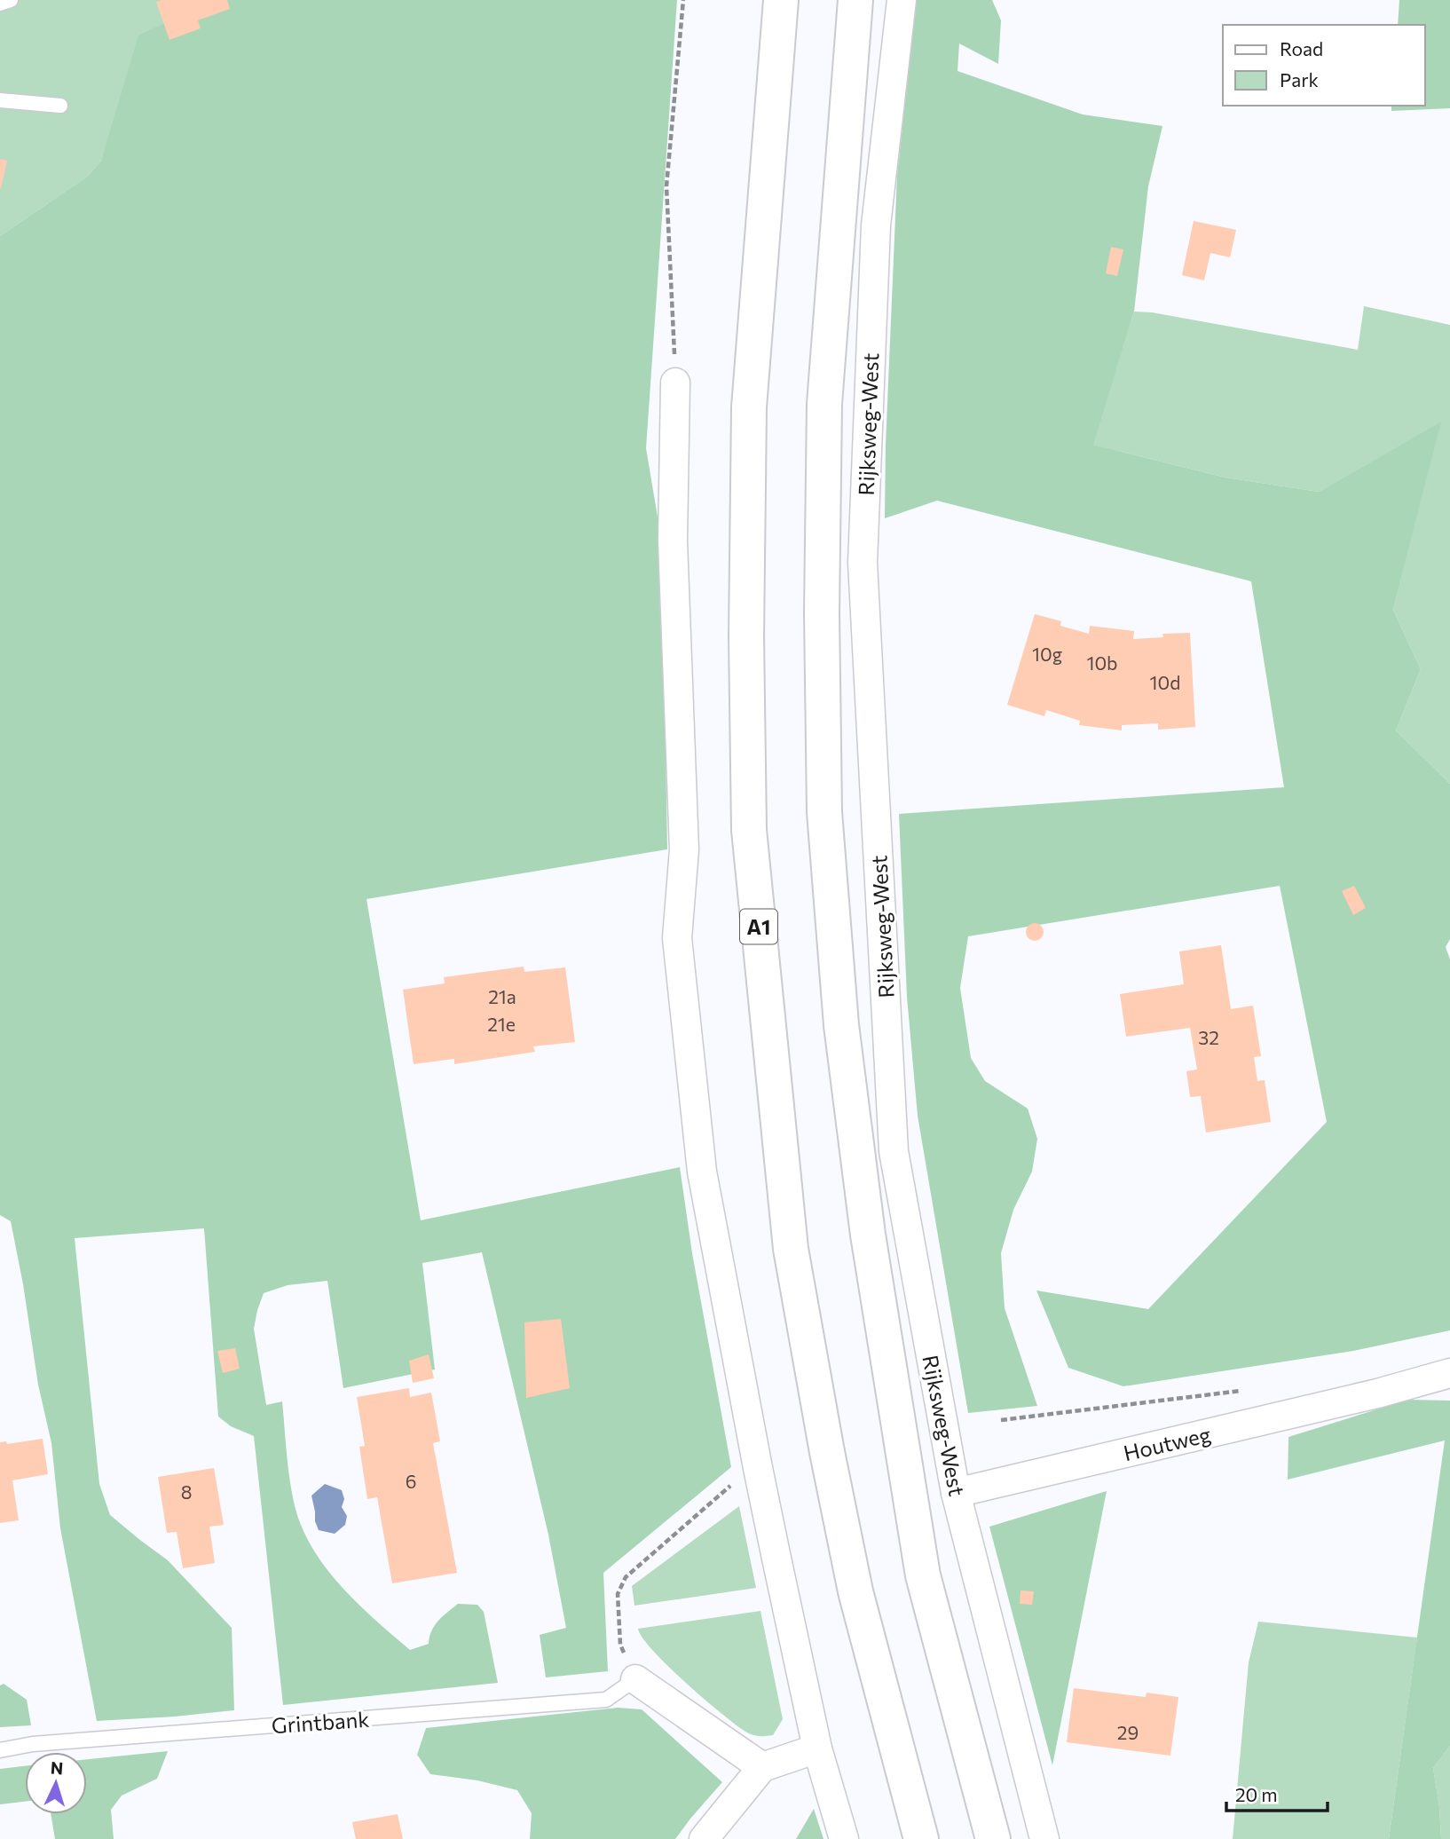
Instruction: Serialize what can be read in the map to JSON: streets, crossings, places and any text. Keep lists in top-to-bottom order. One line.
{"streets":{"highway":["A1"],"street":["Rijksweg-West","Houtweg"],"lane":["Grintbank"]},"crossings":[["Rijksweg-West","Houtweg"]],"house_numbers":["10g","10b","10d","21a","21e","32","6","8","29"],"legend":["Road","Park"],"scale_bar":"20 m","north":"top"}
